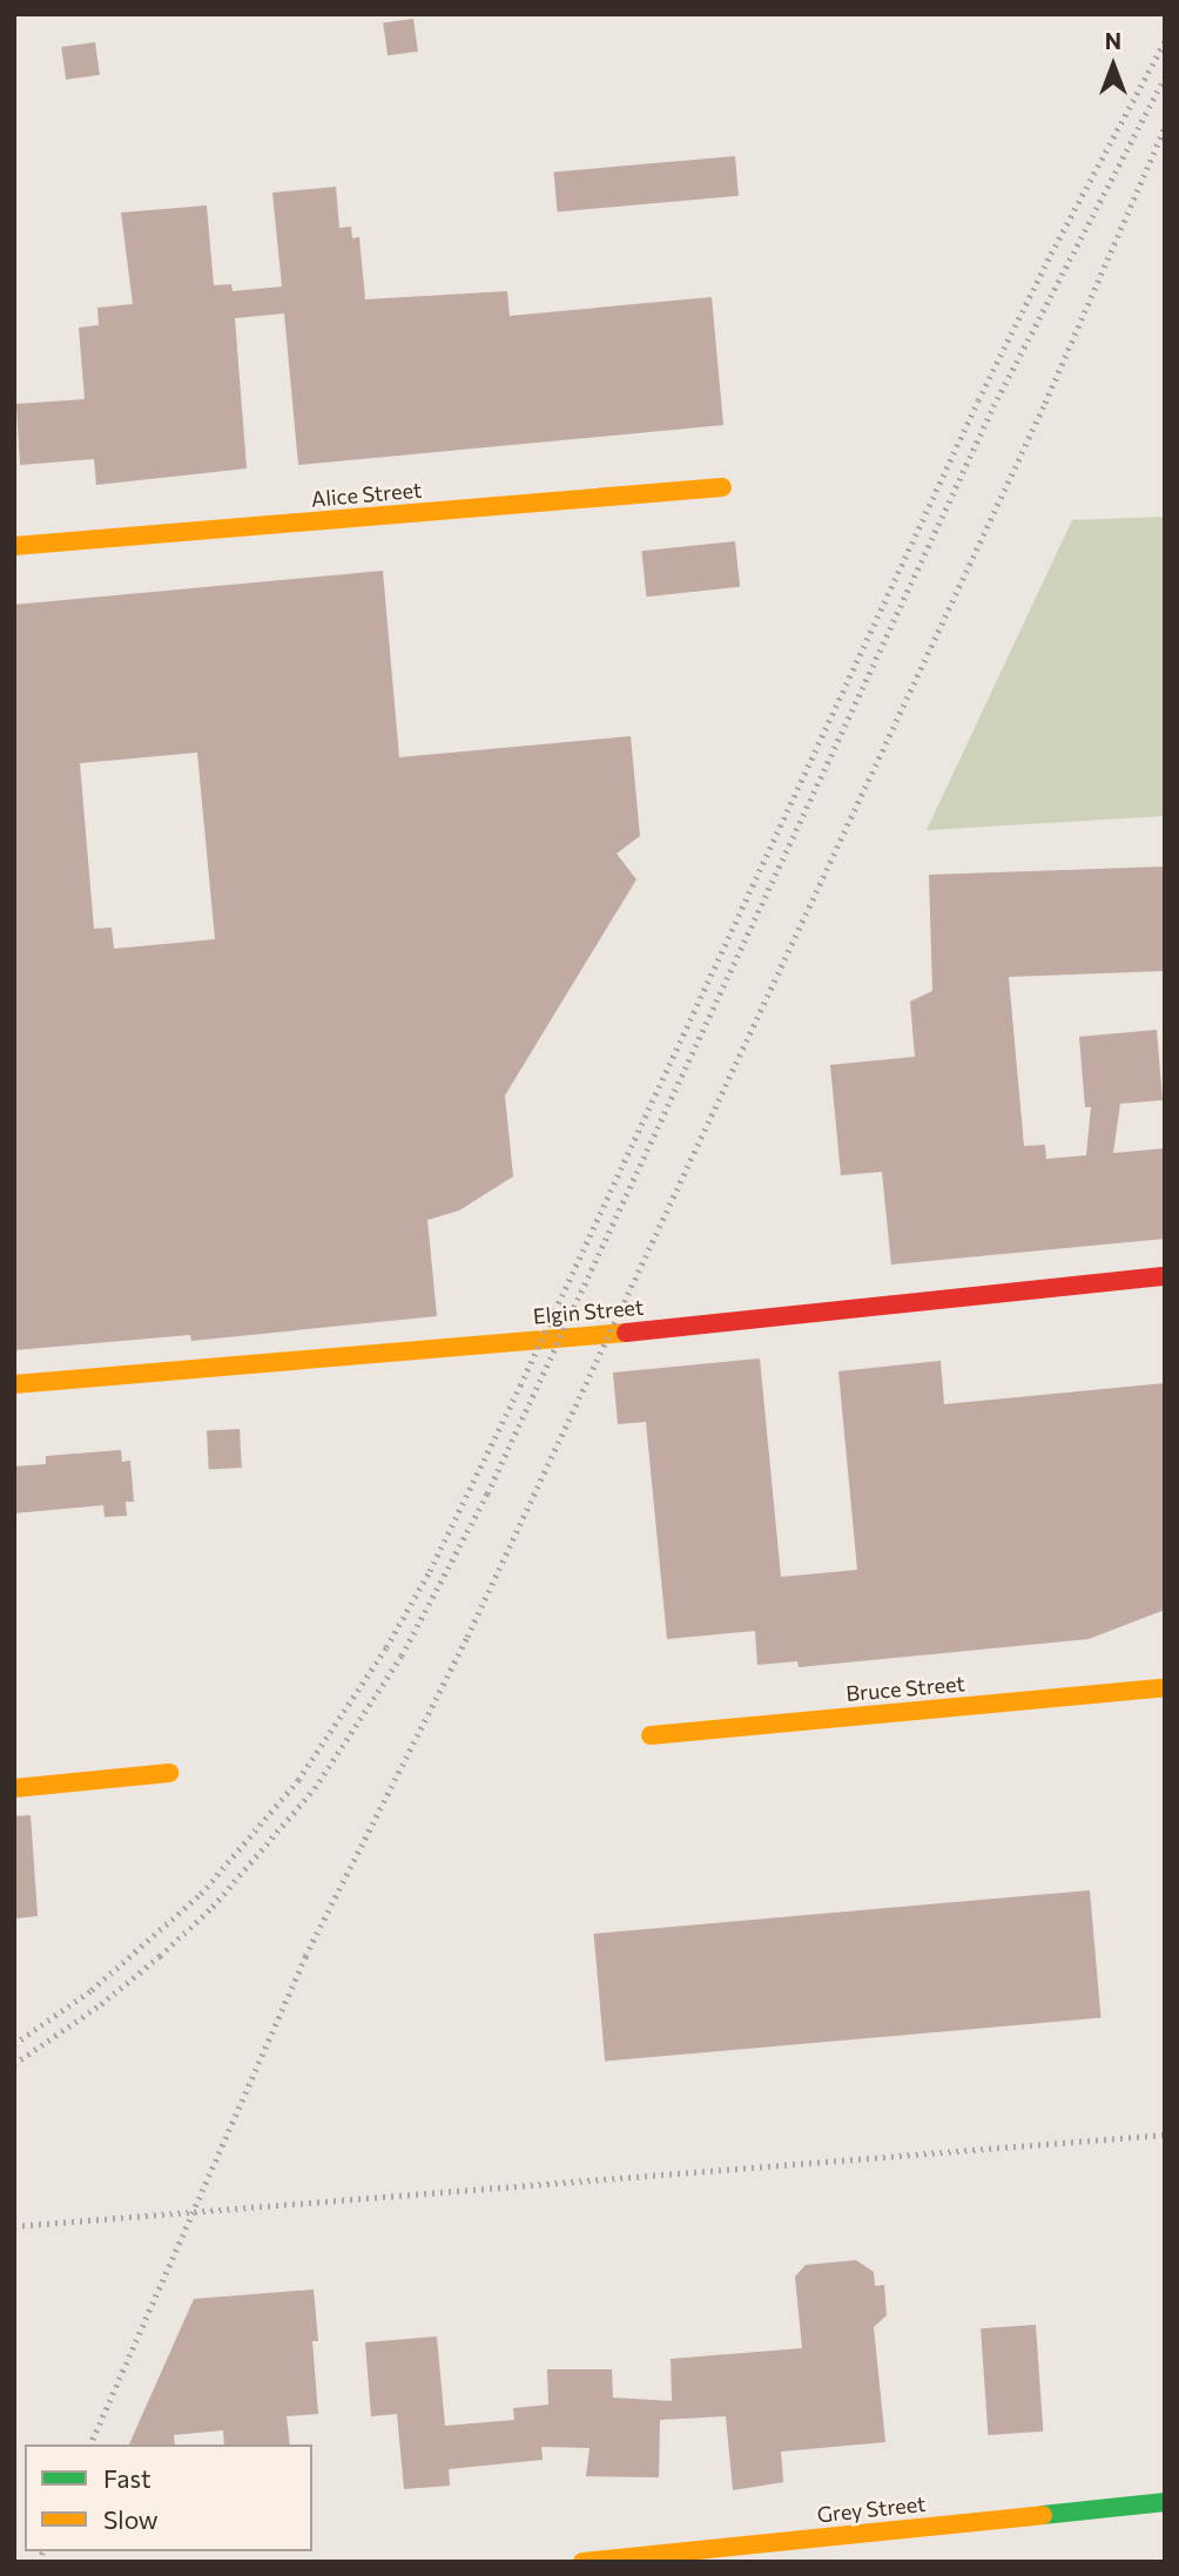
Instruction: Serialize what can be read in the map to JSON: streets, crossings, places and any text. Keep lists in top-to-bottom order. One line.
{"streets":{"street":["Alice Street","Elgin Street","Bruce Street","Grey Street"]},"legend":["Fast","Slow"],"north":"top"}
